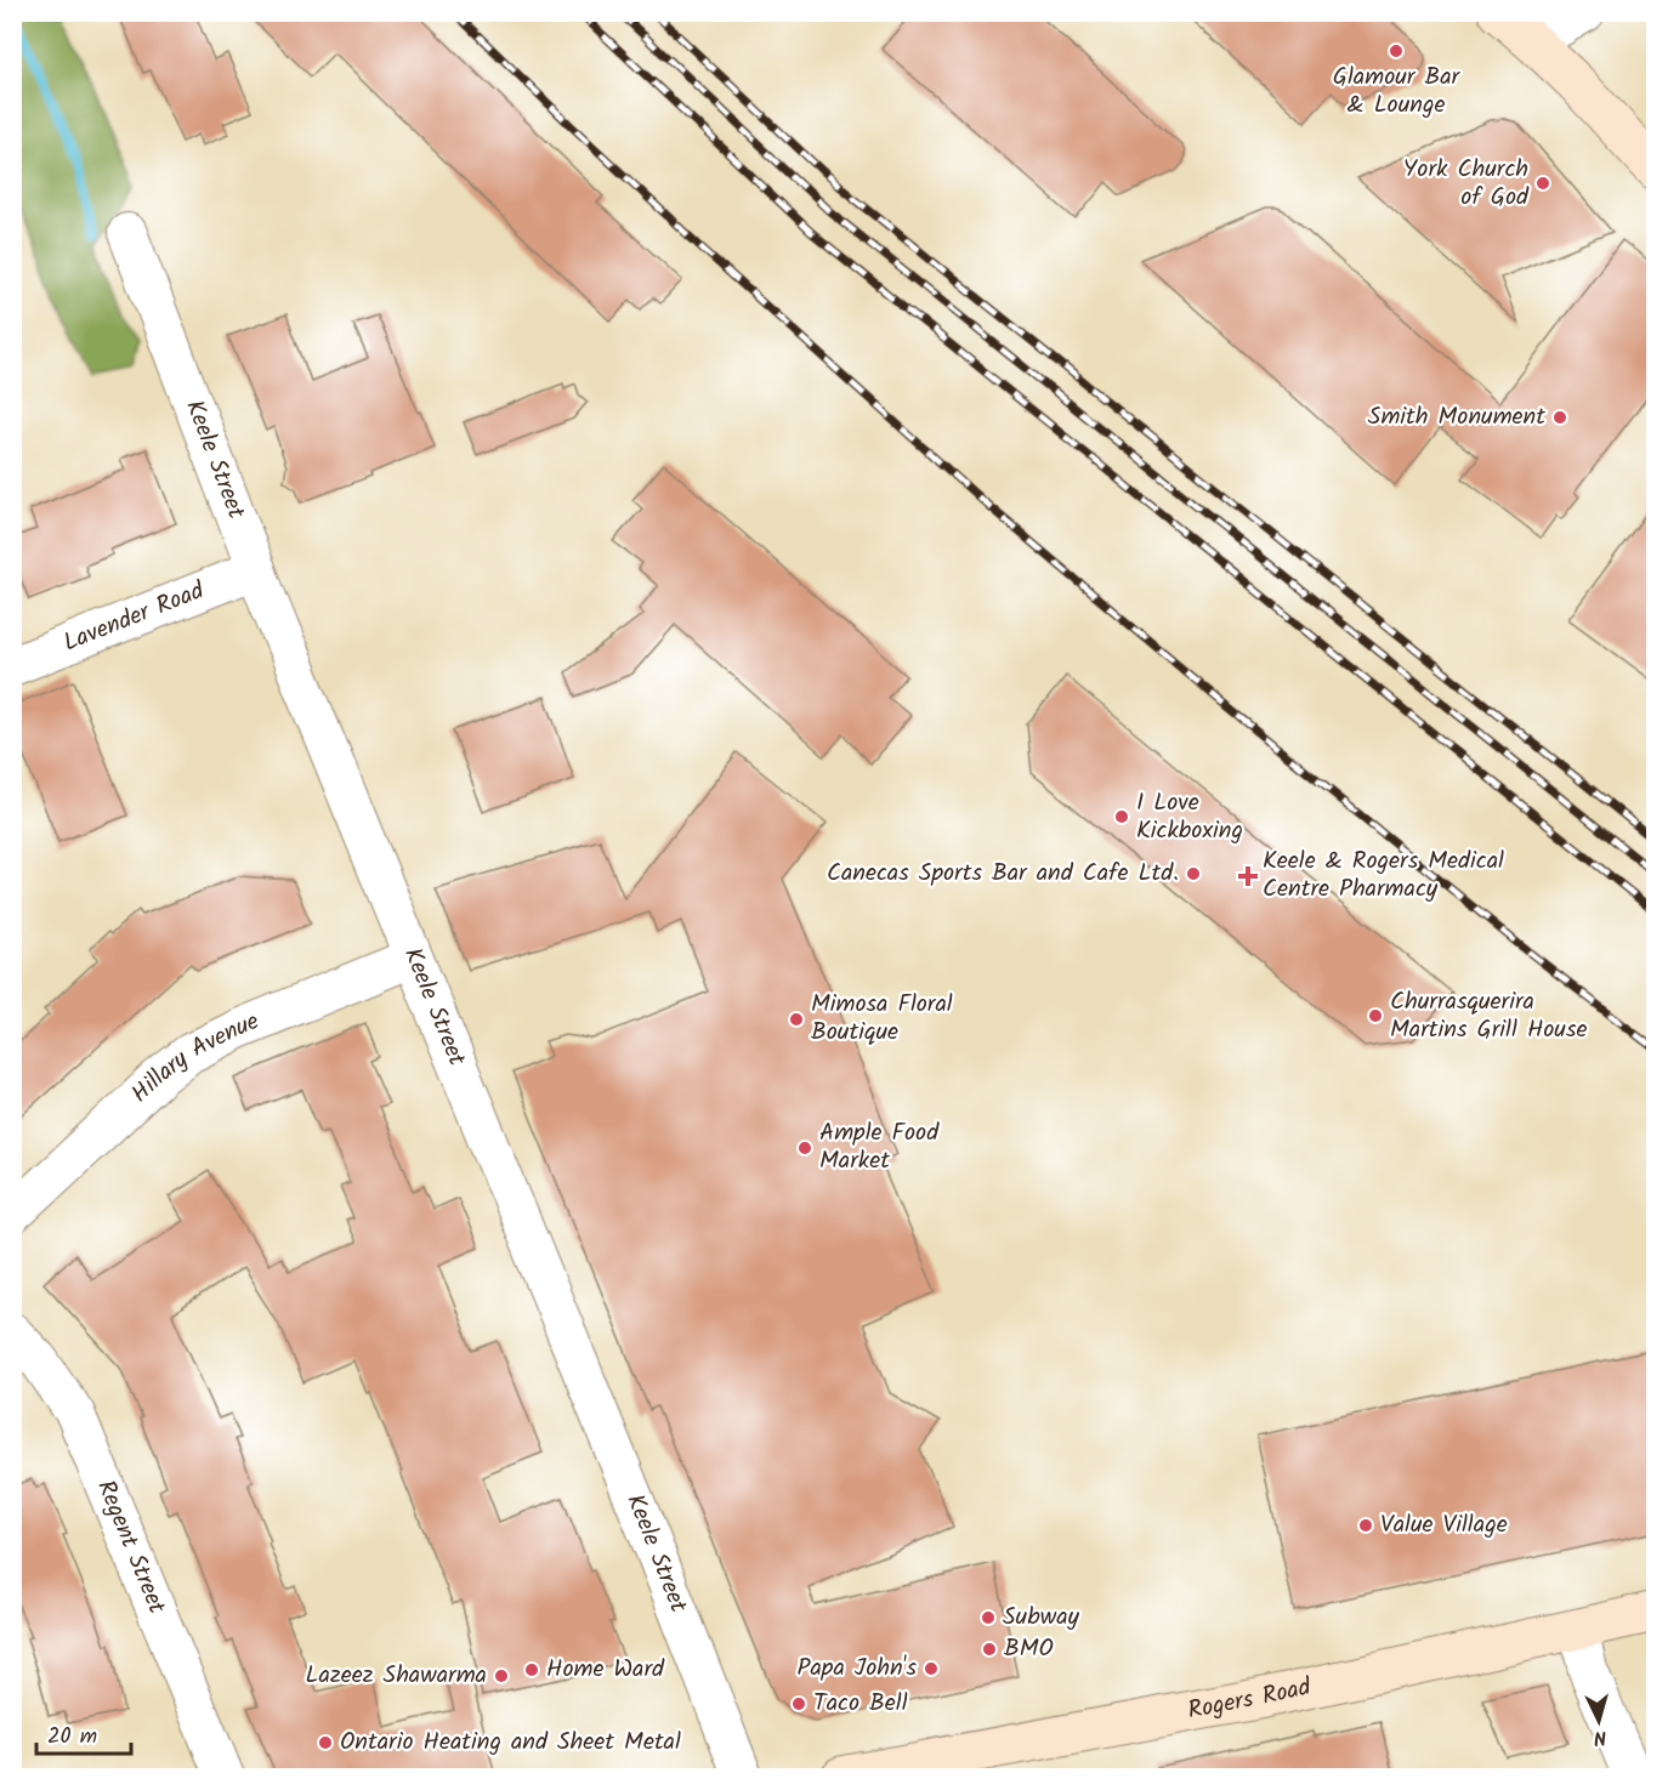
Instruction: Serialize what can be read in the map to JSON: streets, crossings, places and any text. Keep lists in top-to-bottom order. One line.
{"streets":{"main road":["Rogers Road"],"street":["Keele Street","Lavender Road","Hillary Avenue","Regent Street"]},"crossings":[["Keele Street","Lavender Road"],["Keele Street","Hillary Avenue"]],"places":{"other":["Glamour Bar & Lounge","York Church of God","Smith Monument","I Love Kickboxing","Canecas Sports Bar and Cafe Ltd.","Churrasquerira Martins Grill House","Mimosa Floral Boutique","Ample Food Market","Value Village","Subway","BMO","Papa John's","Home Ward","Lazeez Shawarma","Taco Bell","Ontario Heating and Sheet Metal"],"health":["Keele & Rogers Medical Centre Pharmacy"]},"scale_bar":"20 m","north":"bottom"}
